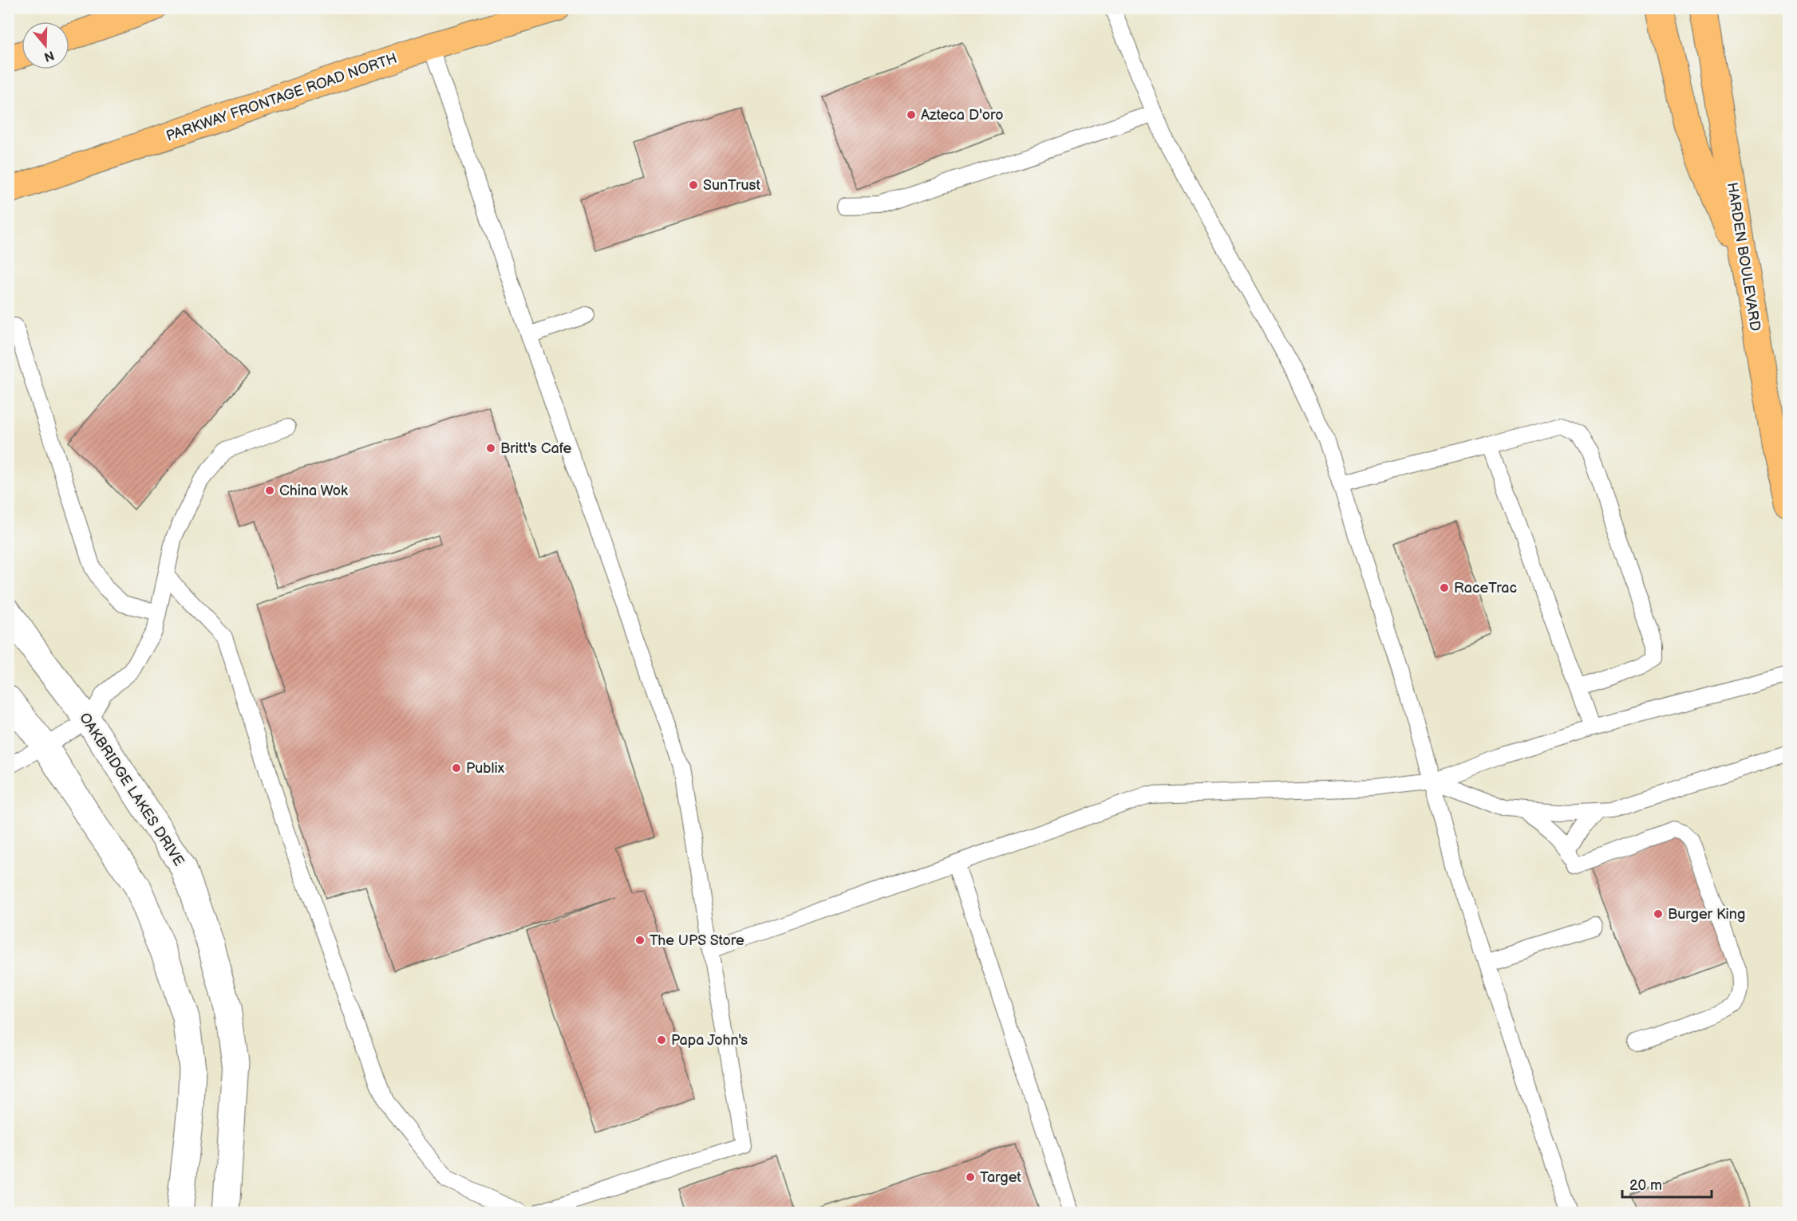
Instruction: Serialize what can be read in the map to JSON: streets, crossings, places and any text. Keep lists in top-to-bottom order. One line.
{"streets":{"main road":["PARKWAY FRONTAGE ROAD NORTH","HARDEN BOULEVARD"],"street":["OAKBRIDGE LAKES DRIVE"]},"places":["Azteca D'oro","SunTrust","Britt's Cafe","China Wok","RaceTrac","Publix","Burger King","The UPS Store","Papa John's","Target"],"scale_bar":"20 m","north":"bottom"}
